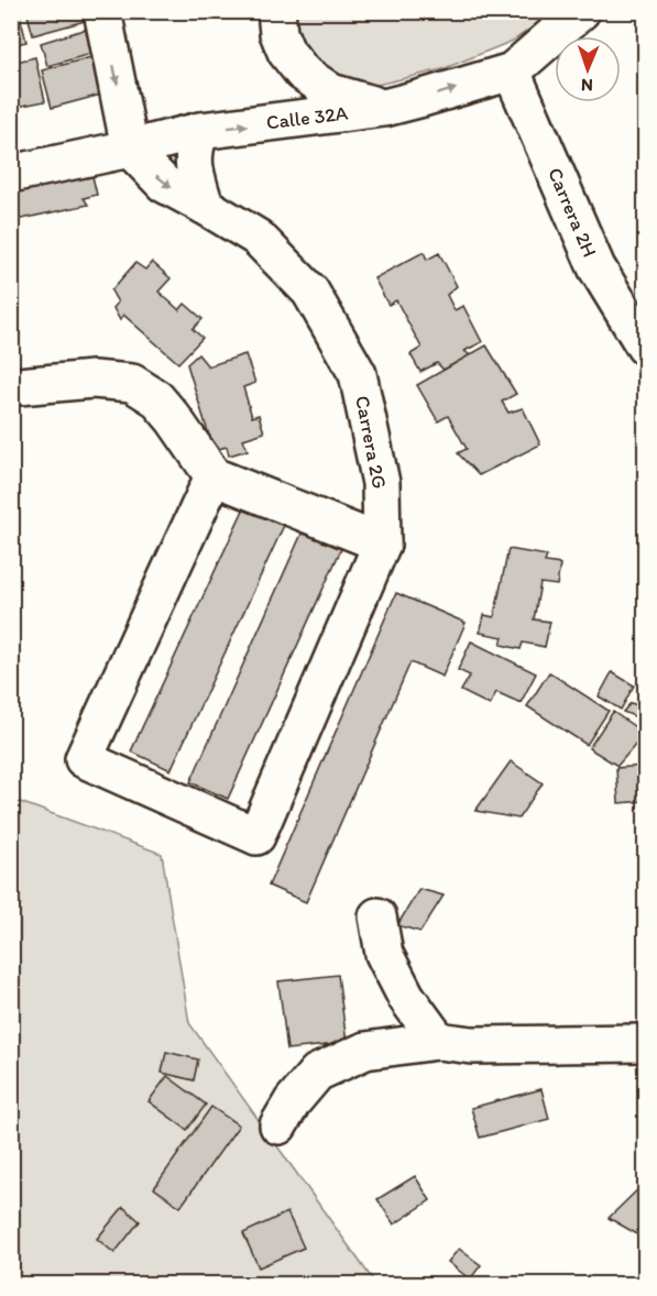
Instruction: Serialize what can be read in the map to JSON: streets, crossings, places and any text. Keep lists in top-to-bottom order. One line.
{"streets":{"street":["Calle 32A","Carrera 2H","Carrera 2G"]},"crossings":[["Calle 32A","Carrera 2H"],["Calle 32A","Carrera 2G"]],"one_way":["Calle 32A"],"north":"bottom"}
